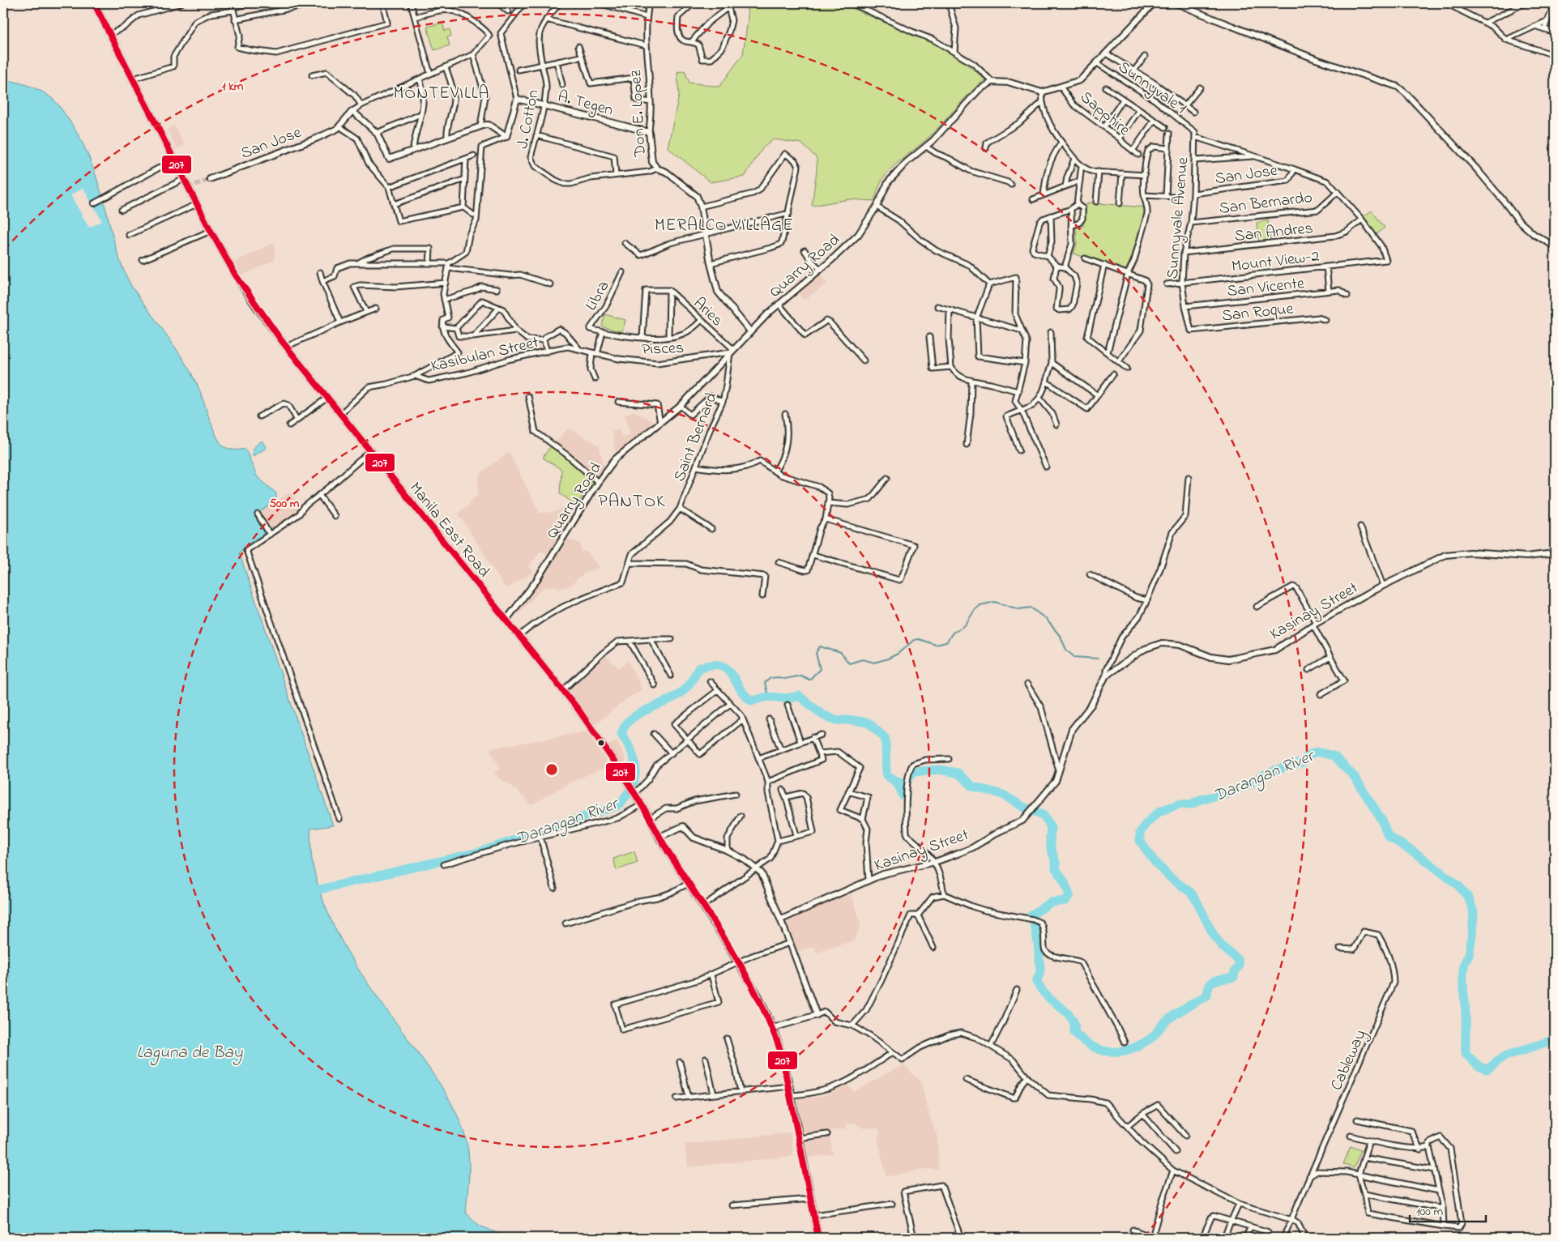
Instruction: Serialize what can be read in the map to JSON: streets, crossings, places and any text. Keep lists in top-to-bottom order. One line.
{"streets":{"main road":["Manila East Road"],"street":["Sunnyvale 1","A. Tegen","Sapphire","Don E. Lopez","J. Cotton","San Jose","San Bernardo","Sunnyvale Avenue","San Andres","Mount View-2","Quarry Road","San Vicente","Libra","Aries","San Roque","Pisces","Kasibulan Street","Saint Bernard","Kasinay Street","Cableway"]},"crossings":[["Sunnyvale 1","Sunnyvale Avenue"],["A. Tegen","Don E. Lopez"],["A. Tegen","J. Cotton"],["Don E. Lopez","J. Cotton"],["Don E. Lopez","Quarry Road"],["San Jose","Sunnyvale Avenue"],["San Bernardo","Sunnyvale Avenue"],["Sunnyvale Avenue","San Andres"],["Sunnyvale Avenue","Mount View-2"],["Sunnyvale Avenue","San Vicente"],["Sunnyvale Avenue","San Roque"],["San Andres","Mount View-2"],["Quarry Road","Aries"],["Quarry Road","Pisces"],["Quarry Road","Saint Bernard"],["Quarry Road","Manila East Road"],["Libra","Pisces"],["Libra","Kasibulan Street"],["Aries","Pisces"],["Aries","Saint Bernard"],["Pisces","Kasibulan Street"],["Pisces","Saint Bernard"],["Kasibulan Street","Manila East Road"],["Saint Bernard","Manila East Road"]],"districts":["MONTEVILLA","MERALCO VILLAGE","PANTOK"],"water":["Darangan River","Laguna de Bay"],"lines":["transit line 207"],"scale_bar":"100 m","rings":["1 km","500 m"]}
